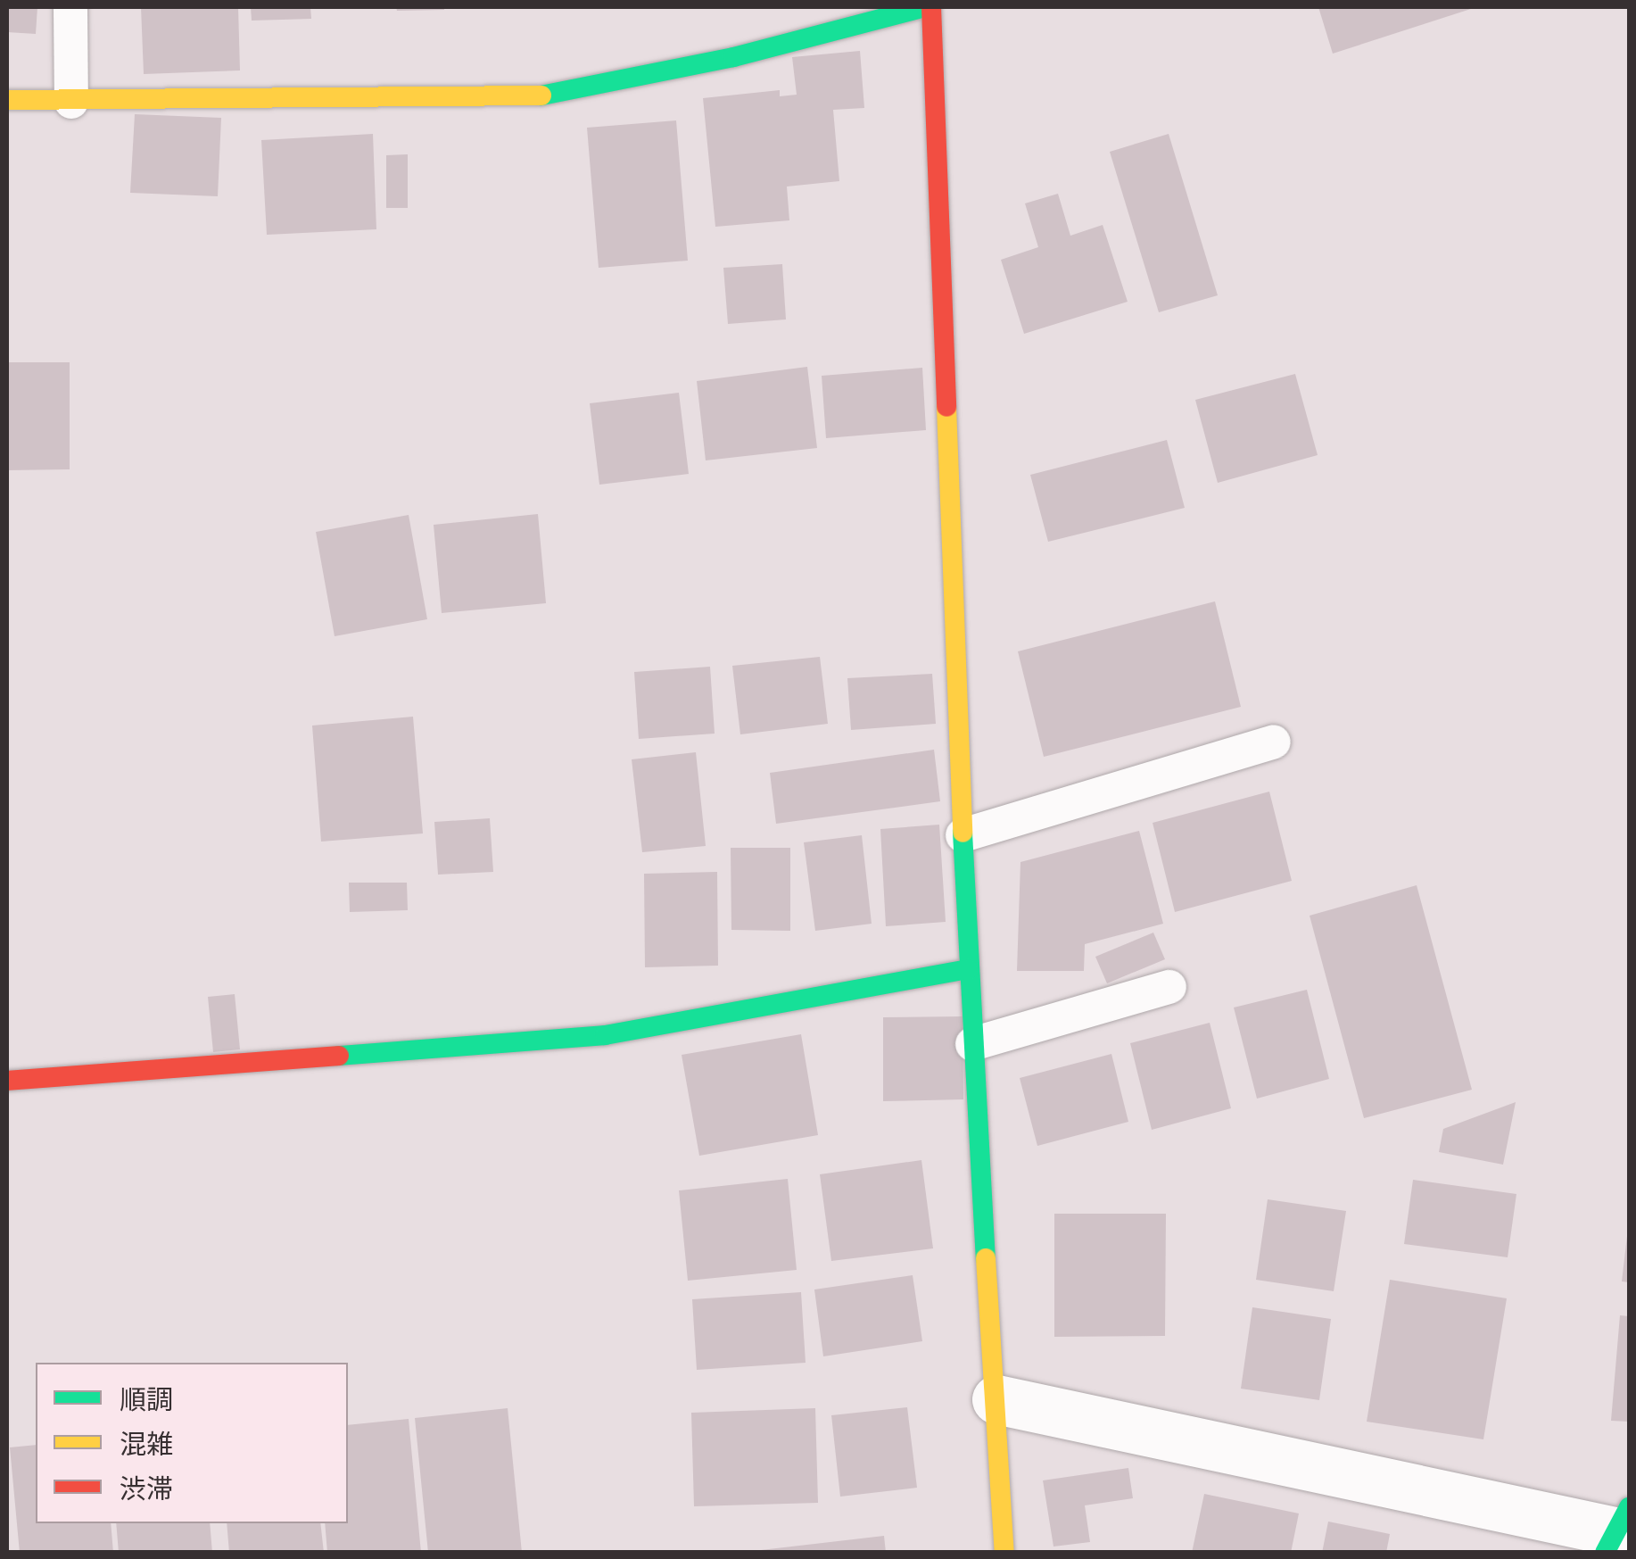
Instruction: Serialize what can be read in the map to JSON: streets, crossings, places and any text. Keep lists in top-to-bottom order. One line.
{"legend":["順調","混雑","渋滞"]}
